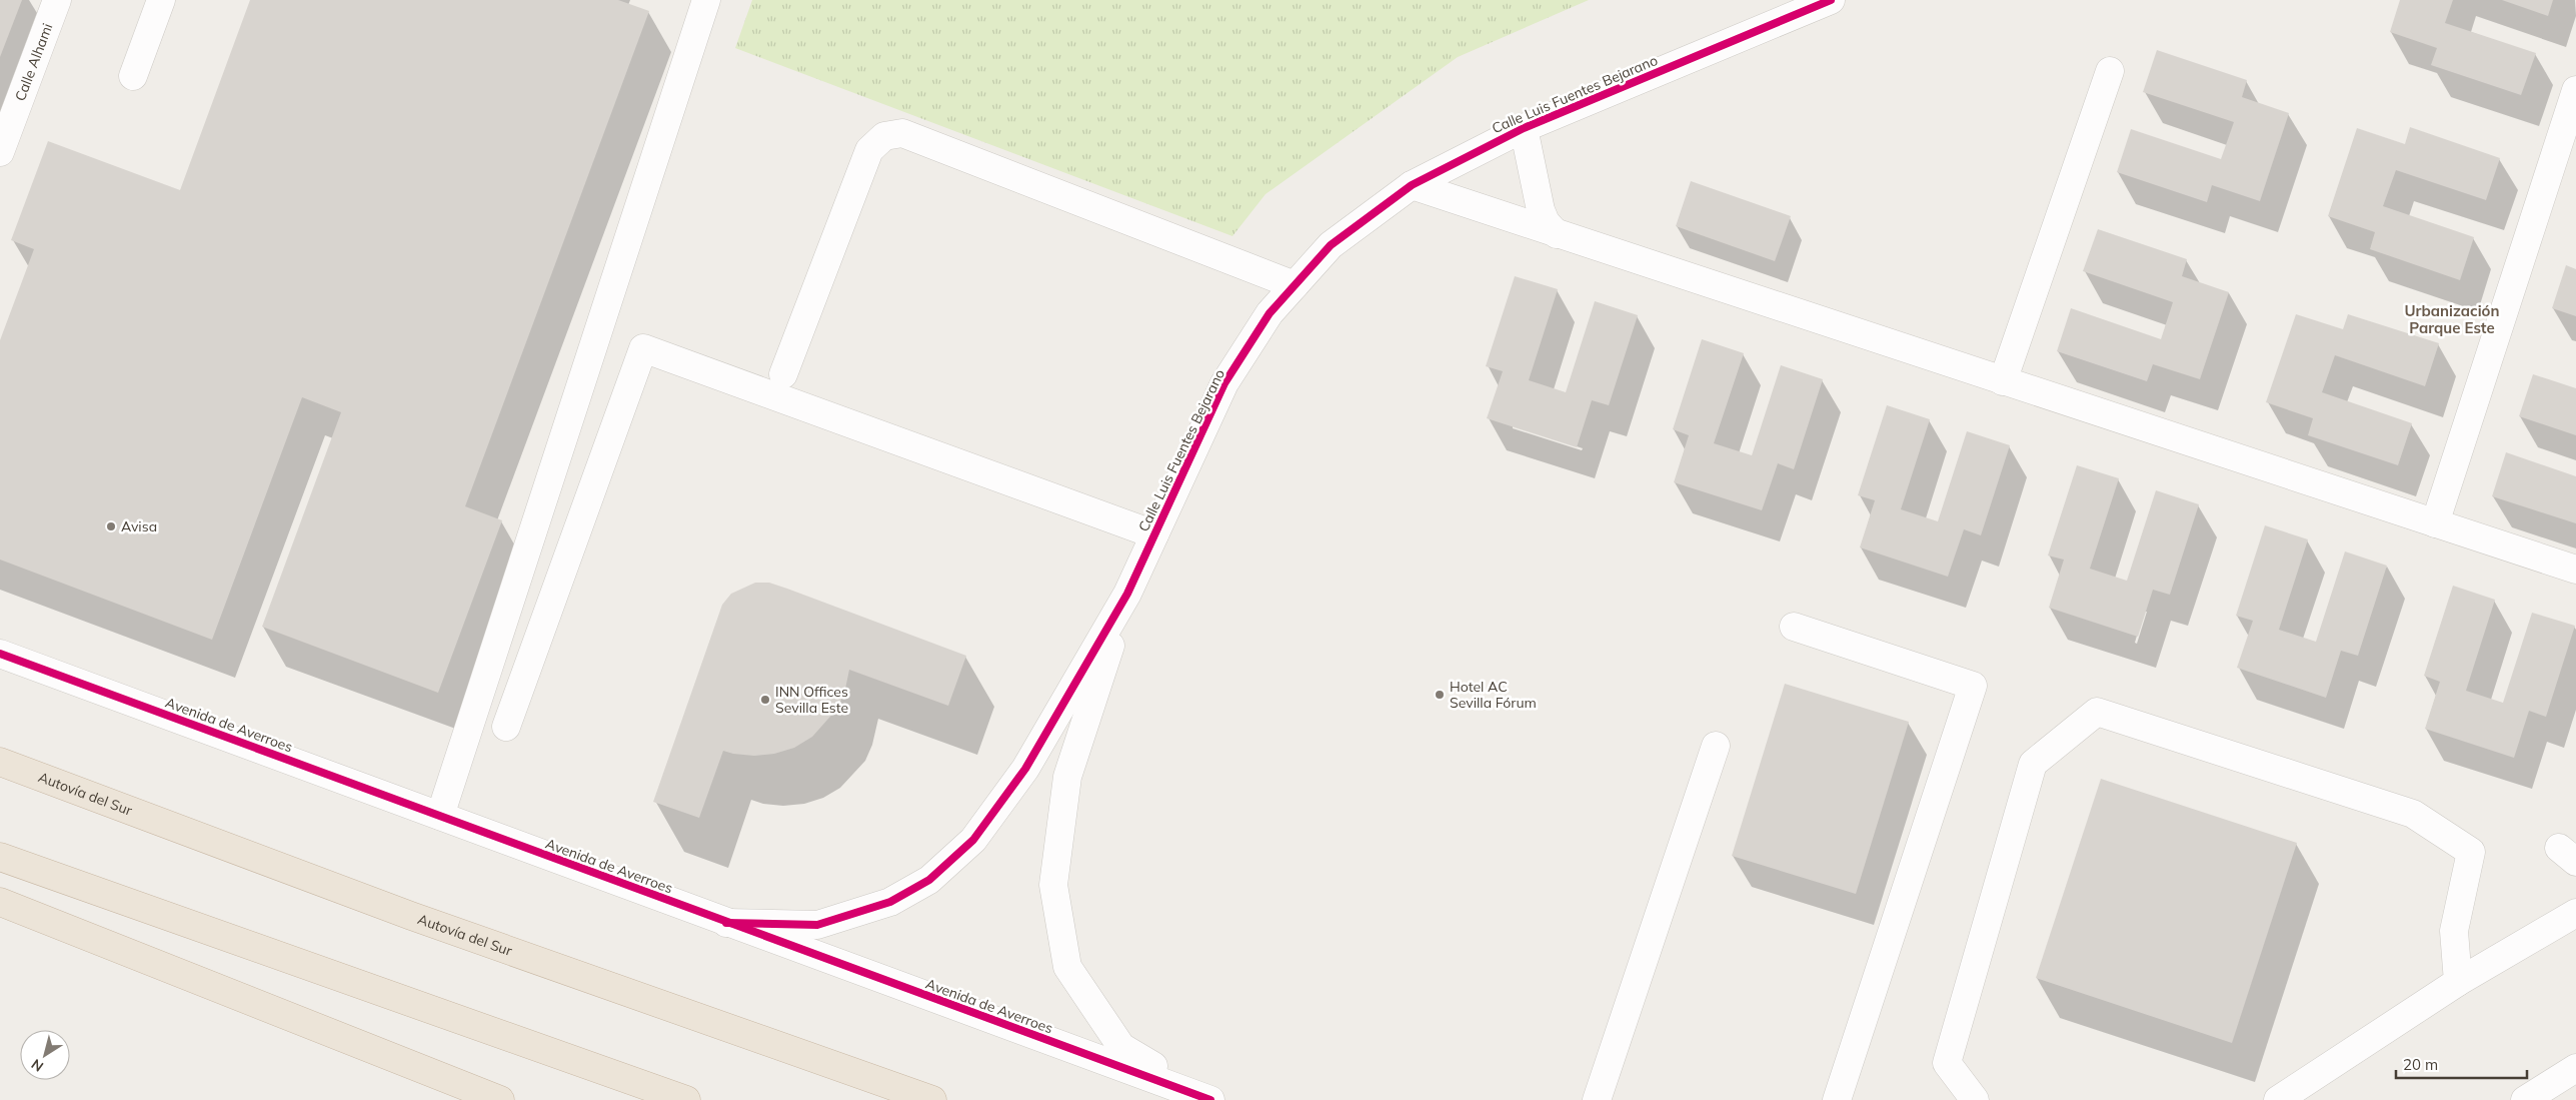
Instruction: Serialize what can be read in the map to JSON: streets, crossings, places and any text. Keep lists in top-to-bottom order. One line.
{"streets":{"highway":["Autovía del Sur"],"street":["Calle Alhami","Calle Luis Fuentes Bejarano","Avenida de Averroes"]},"districts":["Urbanización Parque Este"],"places":["Avisa","Hotel AC Sevilla Fórum","INN Offices Sevilla Este"],"scale_bar":"20 m","north":"bottom left"}
